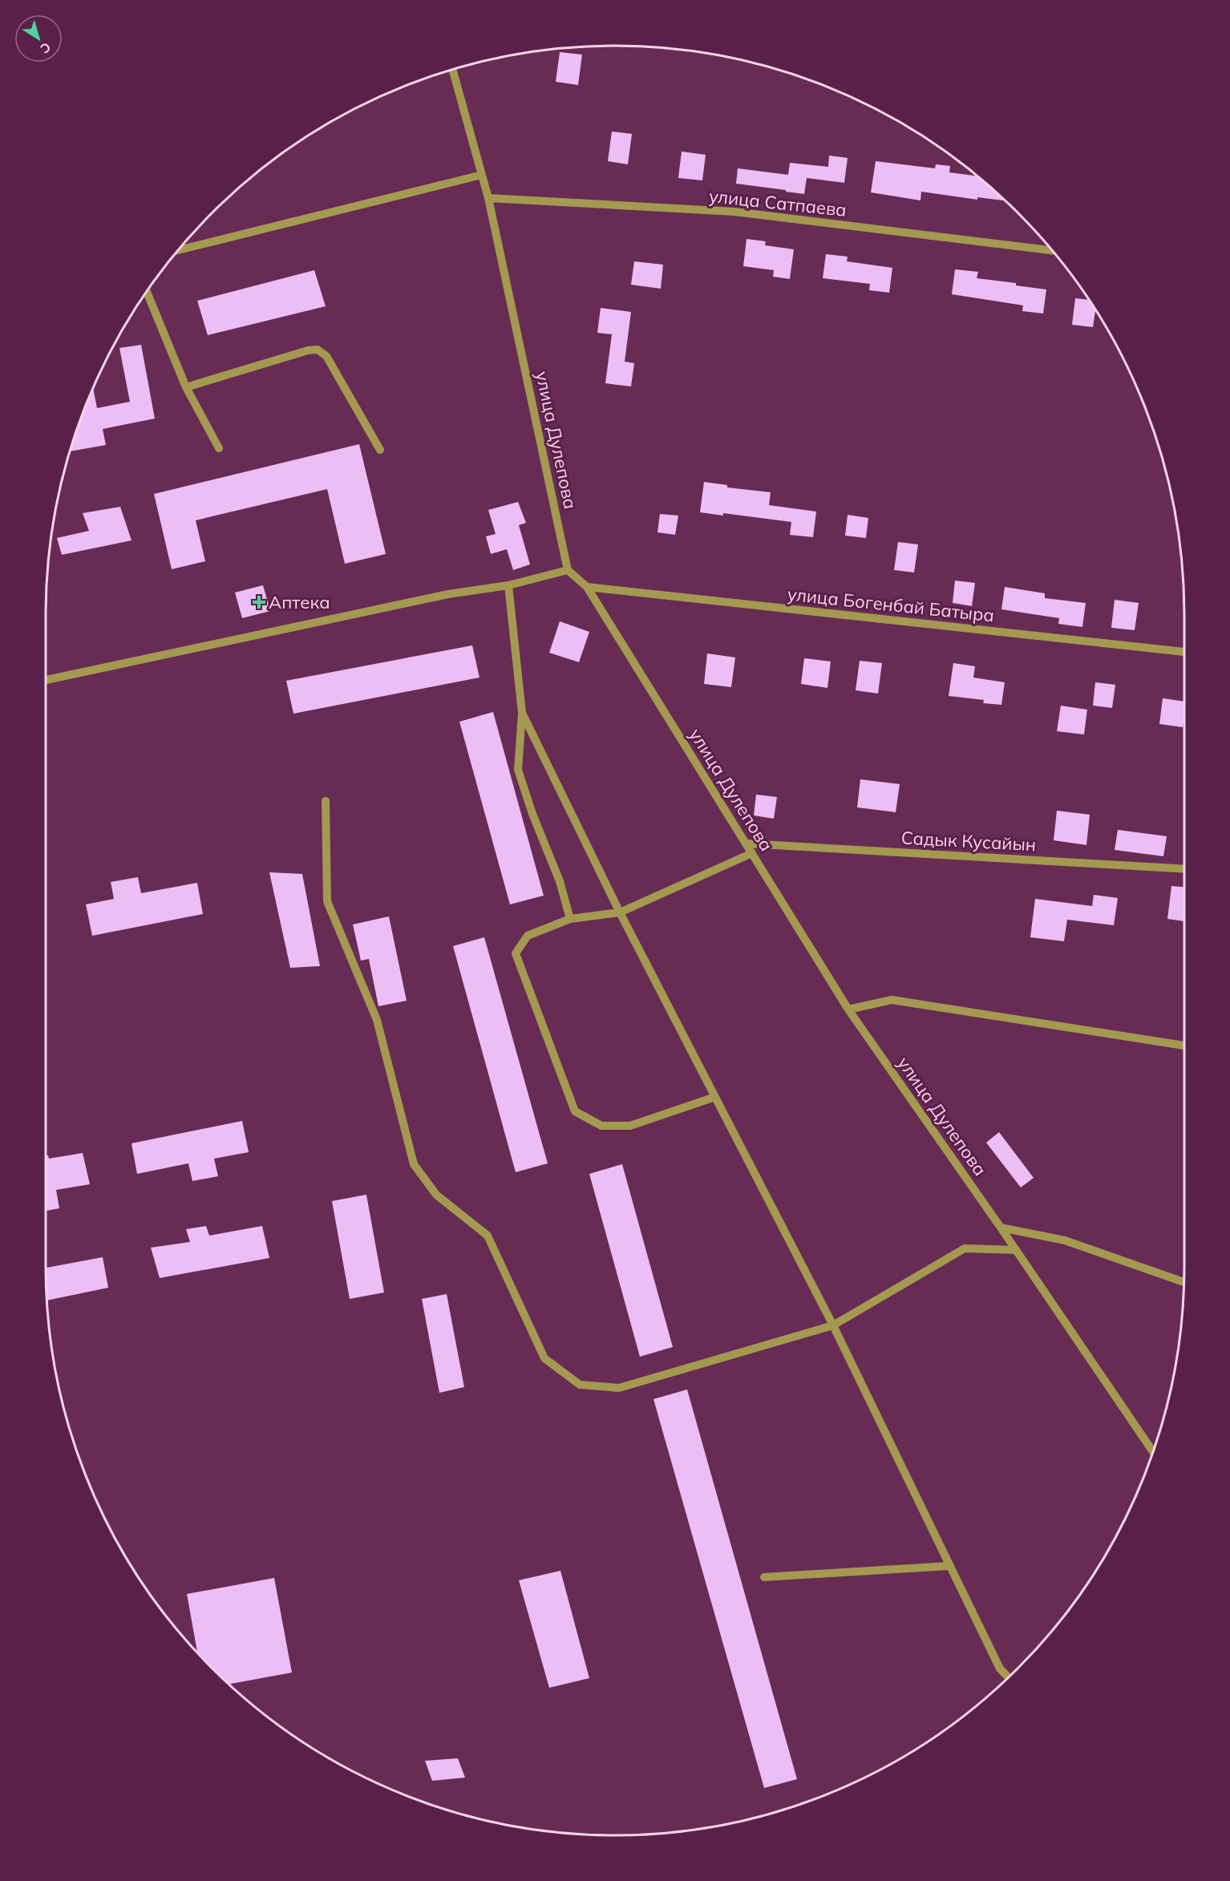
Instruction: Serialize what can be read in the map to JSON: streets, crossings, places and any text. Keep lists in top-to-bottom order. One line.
{"streets":{"street":["улица Сатпаева","улица Дулепова","улица Богенбай Батыра","Садык Кусайын"]},"crossings":[["улица Сатпаева","улица Дулепова"],["улица Дулепова","улица Богенбай Батыра"],["улица Дулепова","Садык Кусайын"]],"places":{"health":["Аптека"]},"north":"bottom right"}
